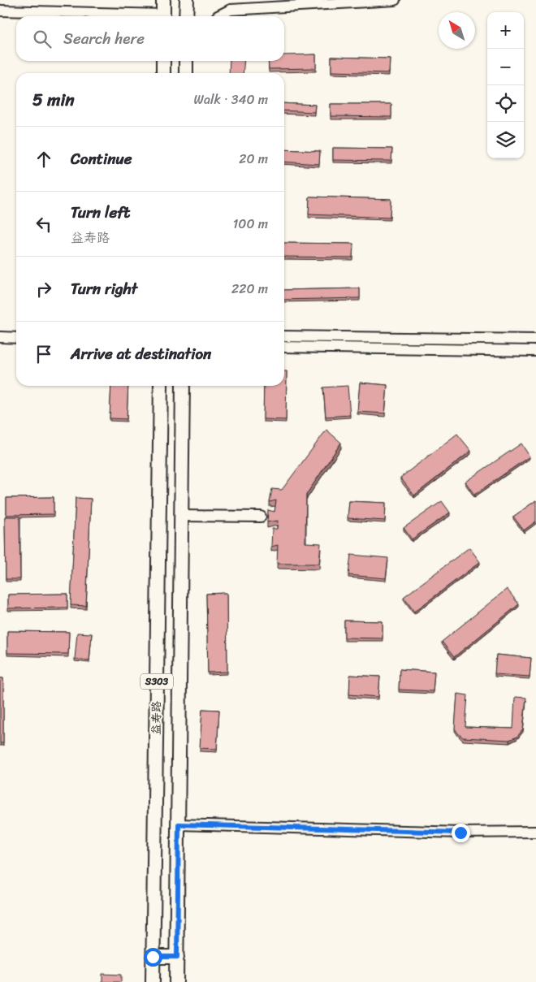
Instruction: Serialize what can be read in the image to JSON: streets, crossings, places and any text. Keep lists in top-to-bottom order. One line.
{"streets":{"main road":["S303","益寿路"]},"north":"top left","page":{"map_buttons":["+","−"],"search":"Search here","heading":["5 min","Walk · 340 m"],"list":[["Continue","20 m"],["Turn left","益寿路","100 m"],["Turn right","220 m"],"Arrive at destination"]}}
